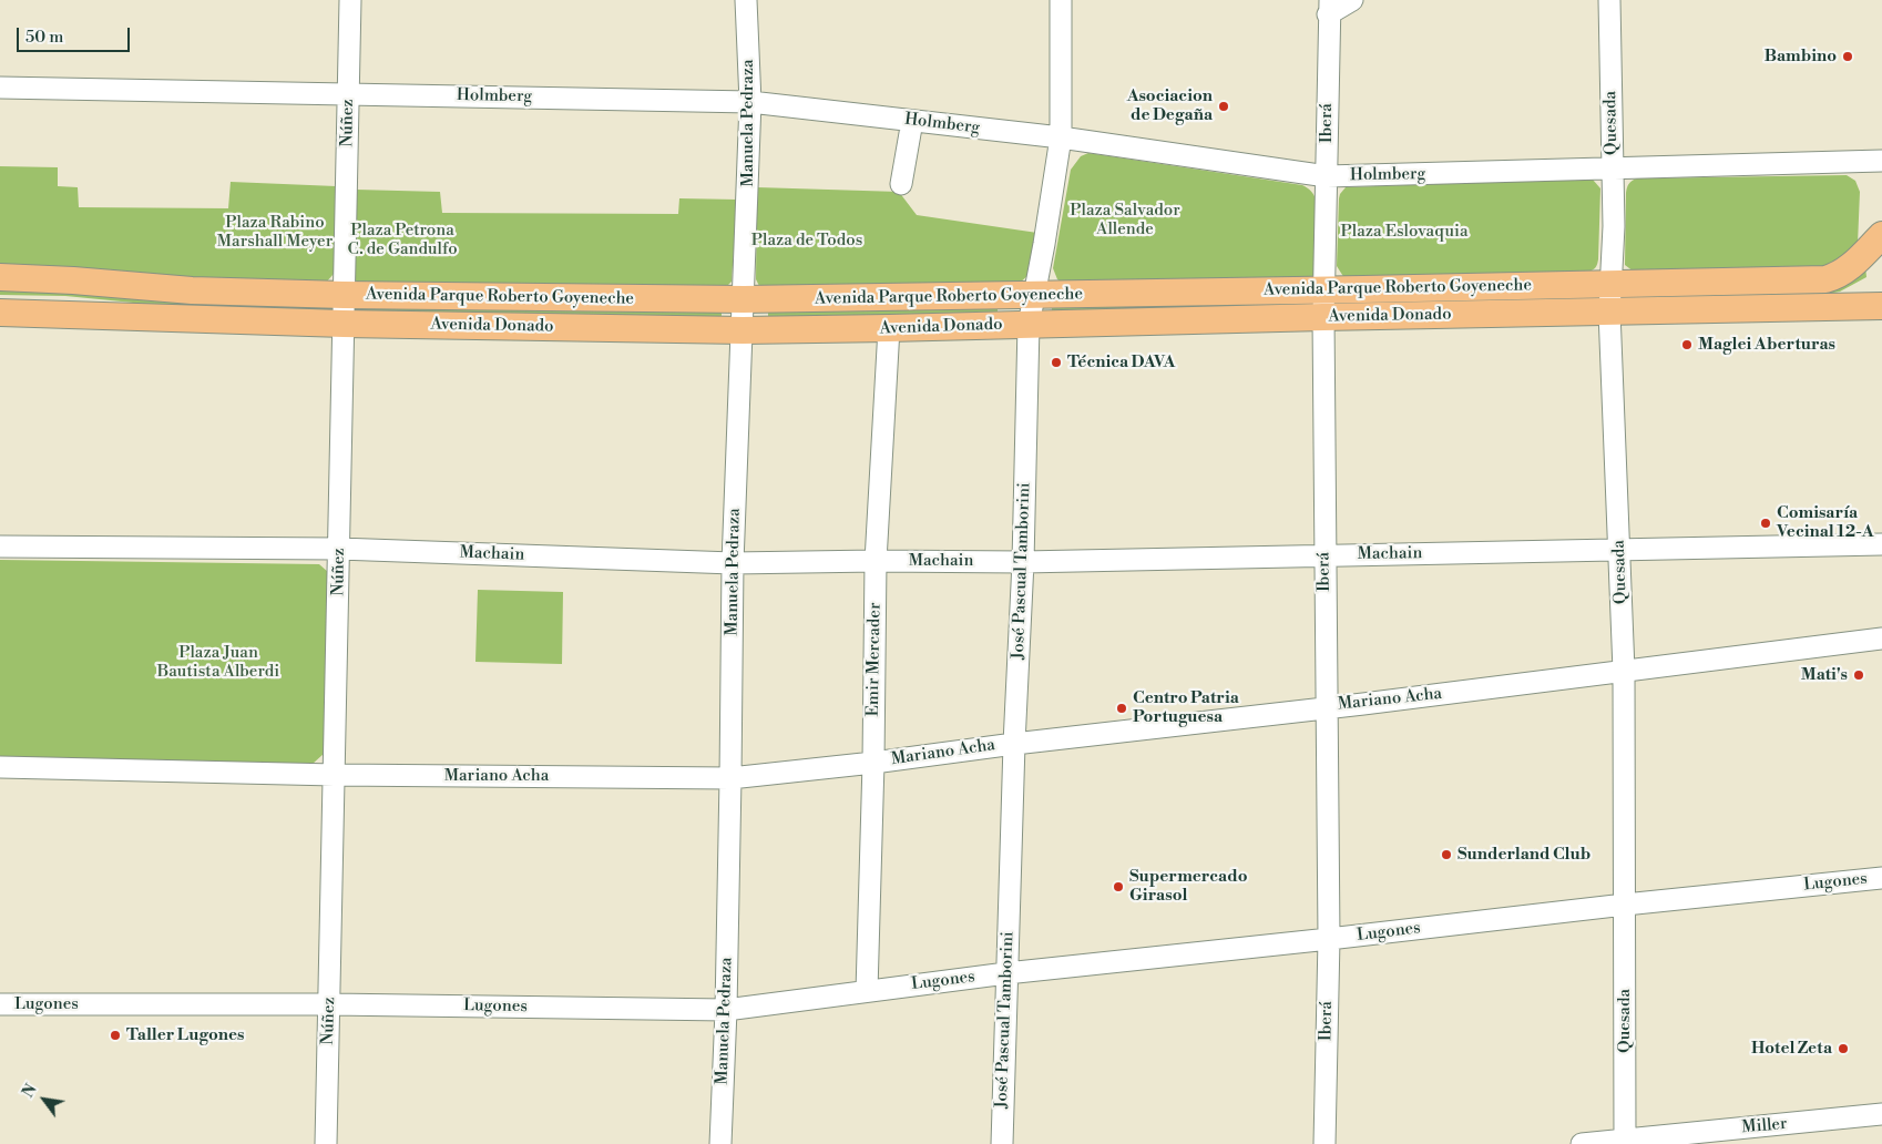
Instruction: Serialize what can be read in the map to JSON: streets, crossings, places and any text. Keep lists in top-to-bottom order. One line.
{"streets":{"main road":["Avenida Parque Roberto Goyeneche","Avenida Donado"],"street":["Holmberg","Núñez","Manuela Pedraza","Iberá","Quesada","Machain","José Pascual Tamborini","Emir Mercader","Mariano Acha","Lugones","Miller"]},"crossings":[["Holmberg","Núñez"],["Holmberg","Manuela Pedraza"],["Holmberg","Iberá"],["Holmberg","Quesada"],["Holmberg","José Pascual Tamborini"],["Núñez","Avenida Parque Roberto Goyeneche"],["Núñez","Avenida Donado"],["Núñez","Machain"],["Núñez","Mariano Acha"],["Núñez","Lugones"],["Manuela Pedraza","Avenida Parque Roberto Goyeneche"],["Manuela Pedraza","Avenida Donado"],["Manuela Pedraza","Machain"],["Manuela Pedraza","Mariano Acha"],["Manuela Pedraza","Lugones"],["Iberá","Avenida Parque Roberto Goyeneche"],["Iberá","Avenida Donado"],["Iberá","Machain"],["Iberá","Mariano Acha"],["Iberá","Lugones"],["Quesada","Avenida Parque Roberto Goyeneche"],["Quesada","Avenida Donado"],["Quesada","Machain"],["Quesada","Mariano Acha"],["Quesada","Lugones"],["Quesada","Miller"],["Avenida Parque Roberto Goyeneche","José Pascual Tamborini"],["Avenida Donado","José Pascual Tamborini"],["Avenida Donado","Emir Mercader"],["Machain","José Pascual Tamborini"],["Machain","Emir Mercader"],["José Pascual Tamborini","Mariano Acha"],["José Pascual Tamborini","Lugones"],["Emir Mercader","Mariano Acha"],["Emir Mercader","Lugones"]],"parks":["Plaza Salvador Allende","Plaza Rabino Marshall Meyer","Plaza Petrona C. de Gandulfo","Plaza Eslovaquia","Plaza de Todos","Plaza Juan Bautista Alberdi"],"places":["Bambino","Asociacion de Degaña","Maglei Aberturas","Técnica DAVA","Comisaría Vecinal 12-A","Mati's","Centro Patria Portuguesa","Sunderland Club","Supermercado Girasol","Taller Lugones","Hotel Zeta"],"scale_bar":"50 m","north":"top left"}
